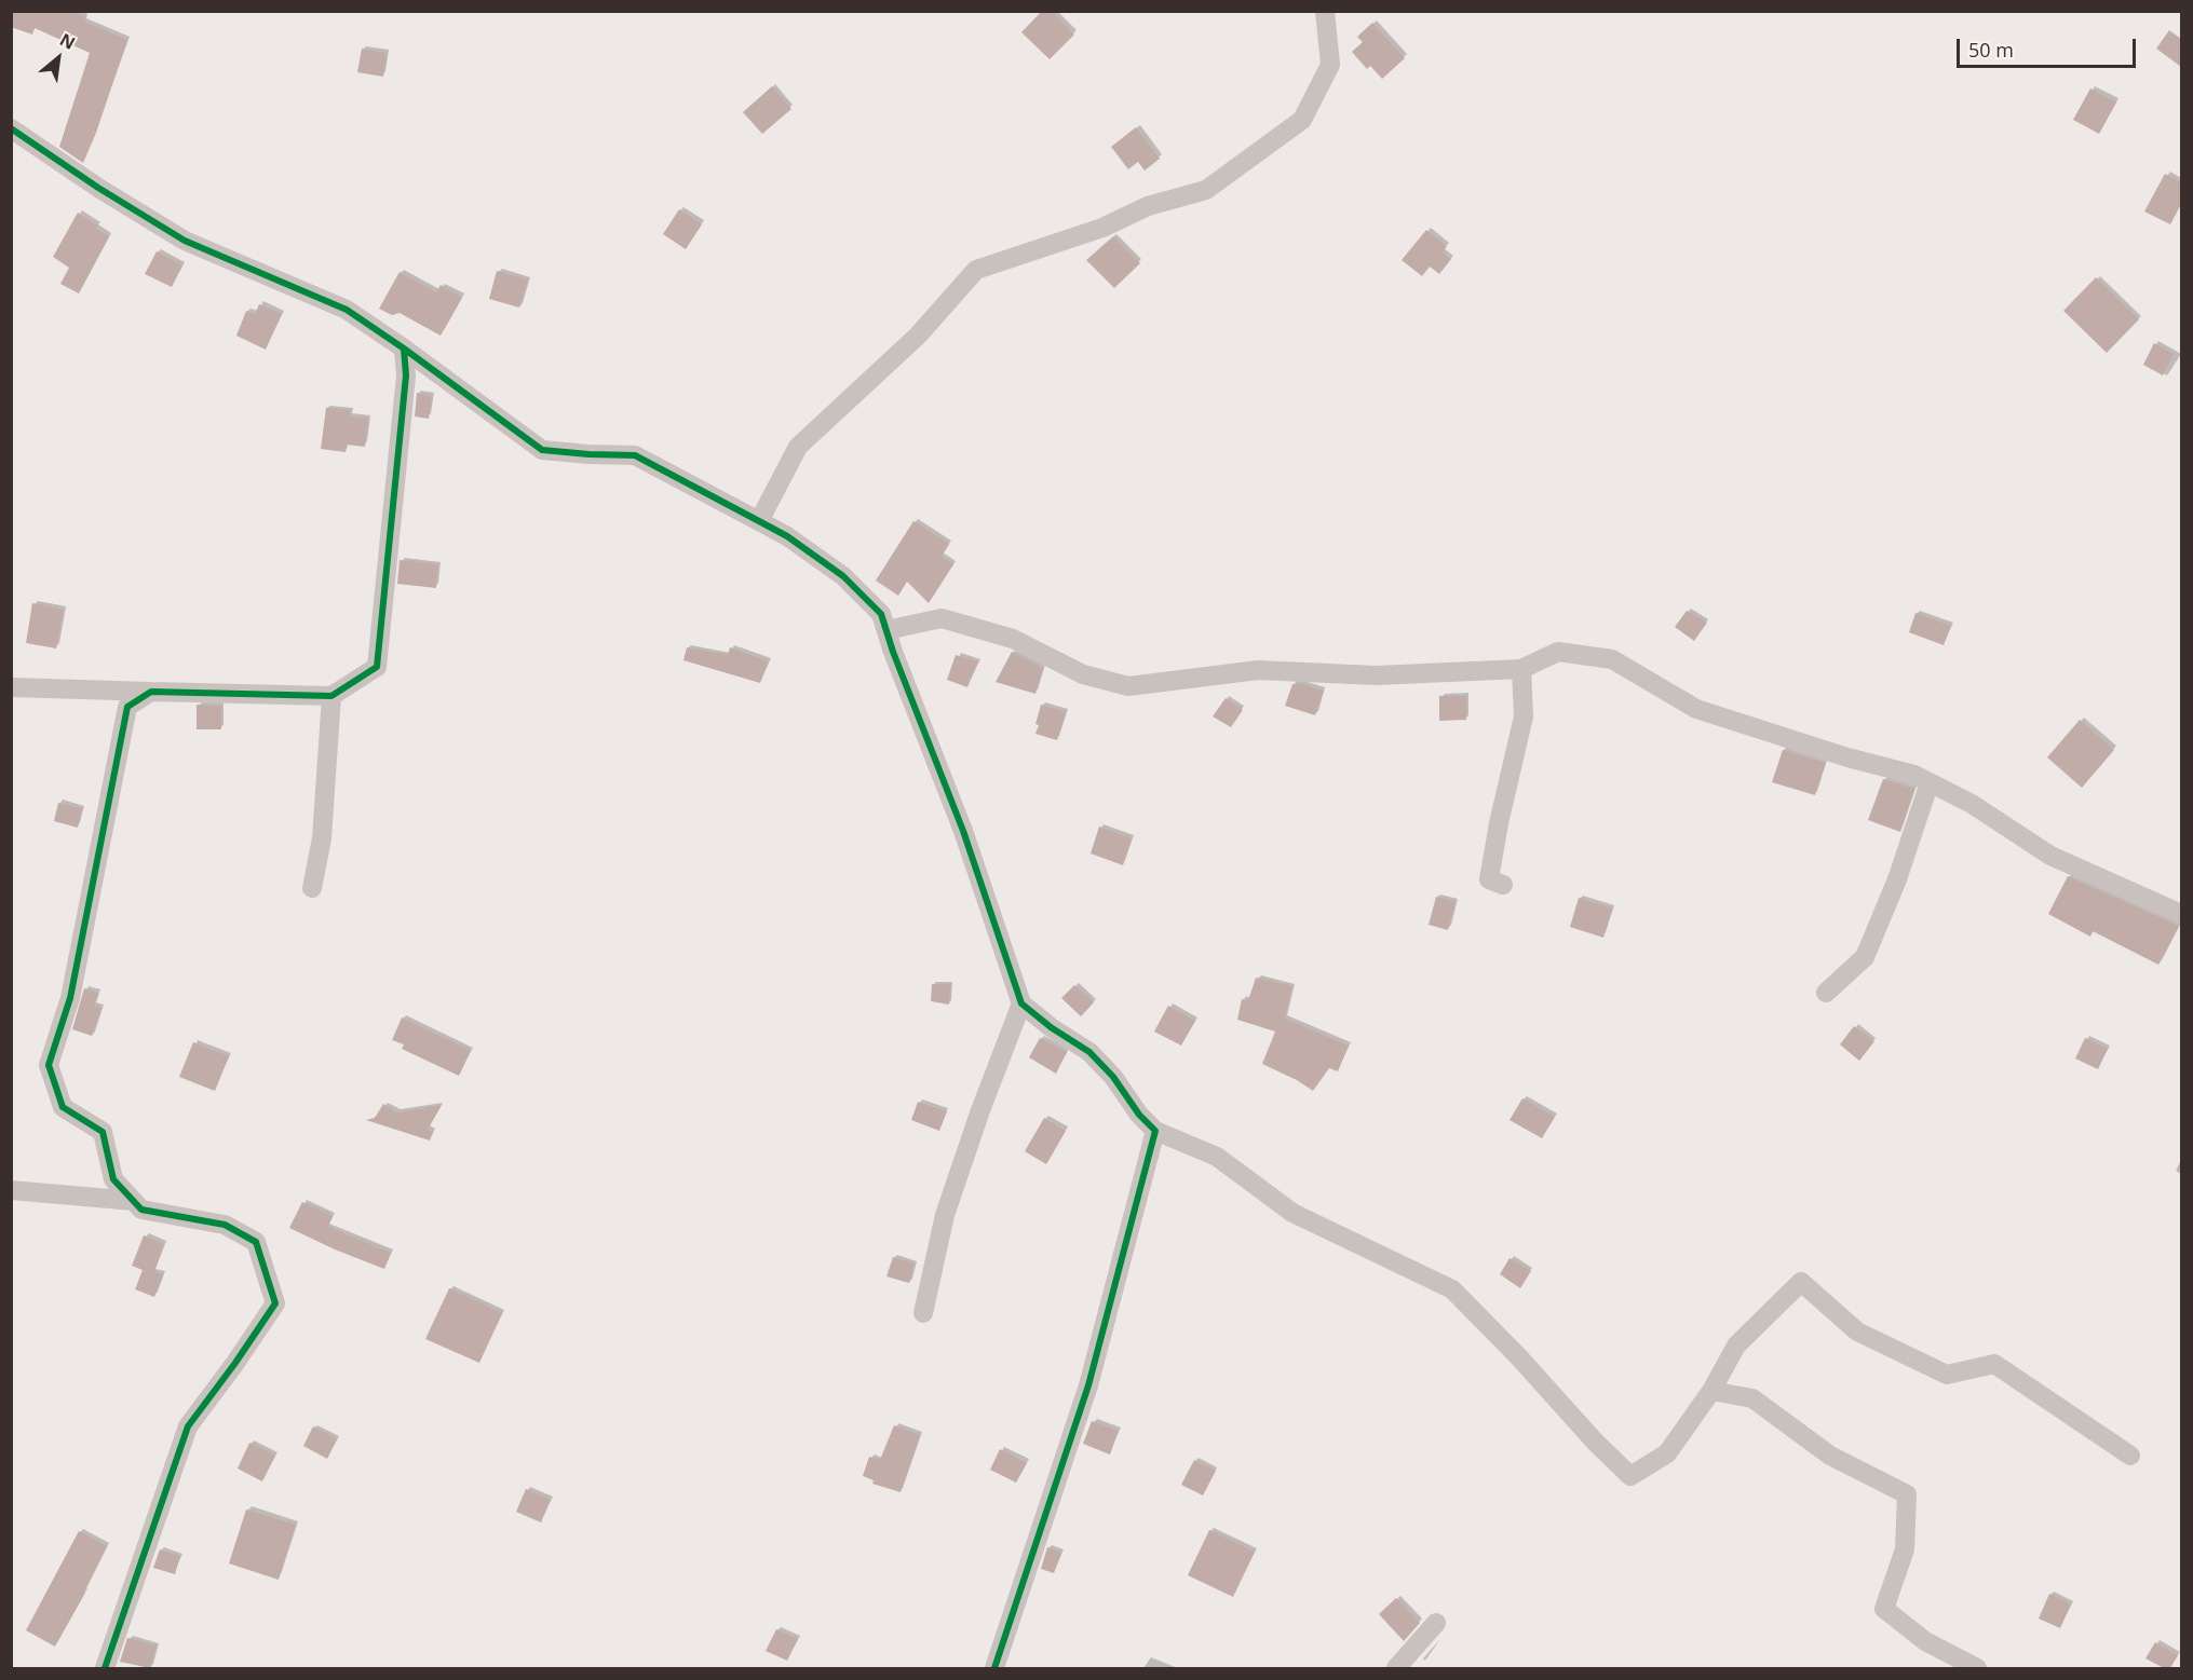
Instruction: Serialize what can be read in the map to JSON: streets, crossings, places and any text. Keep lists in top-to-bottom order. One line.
{"scale_bar":"50 m","north":"top right"}
